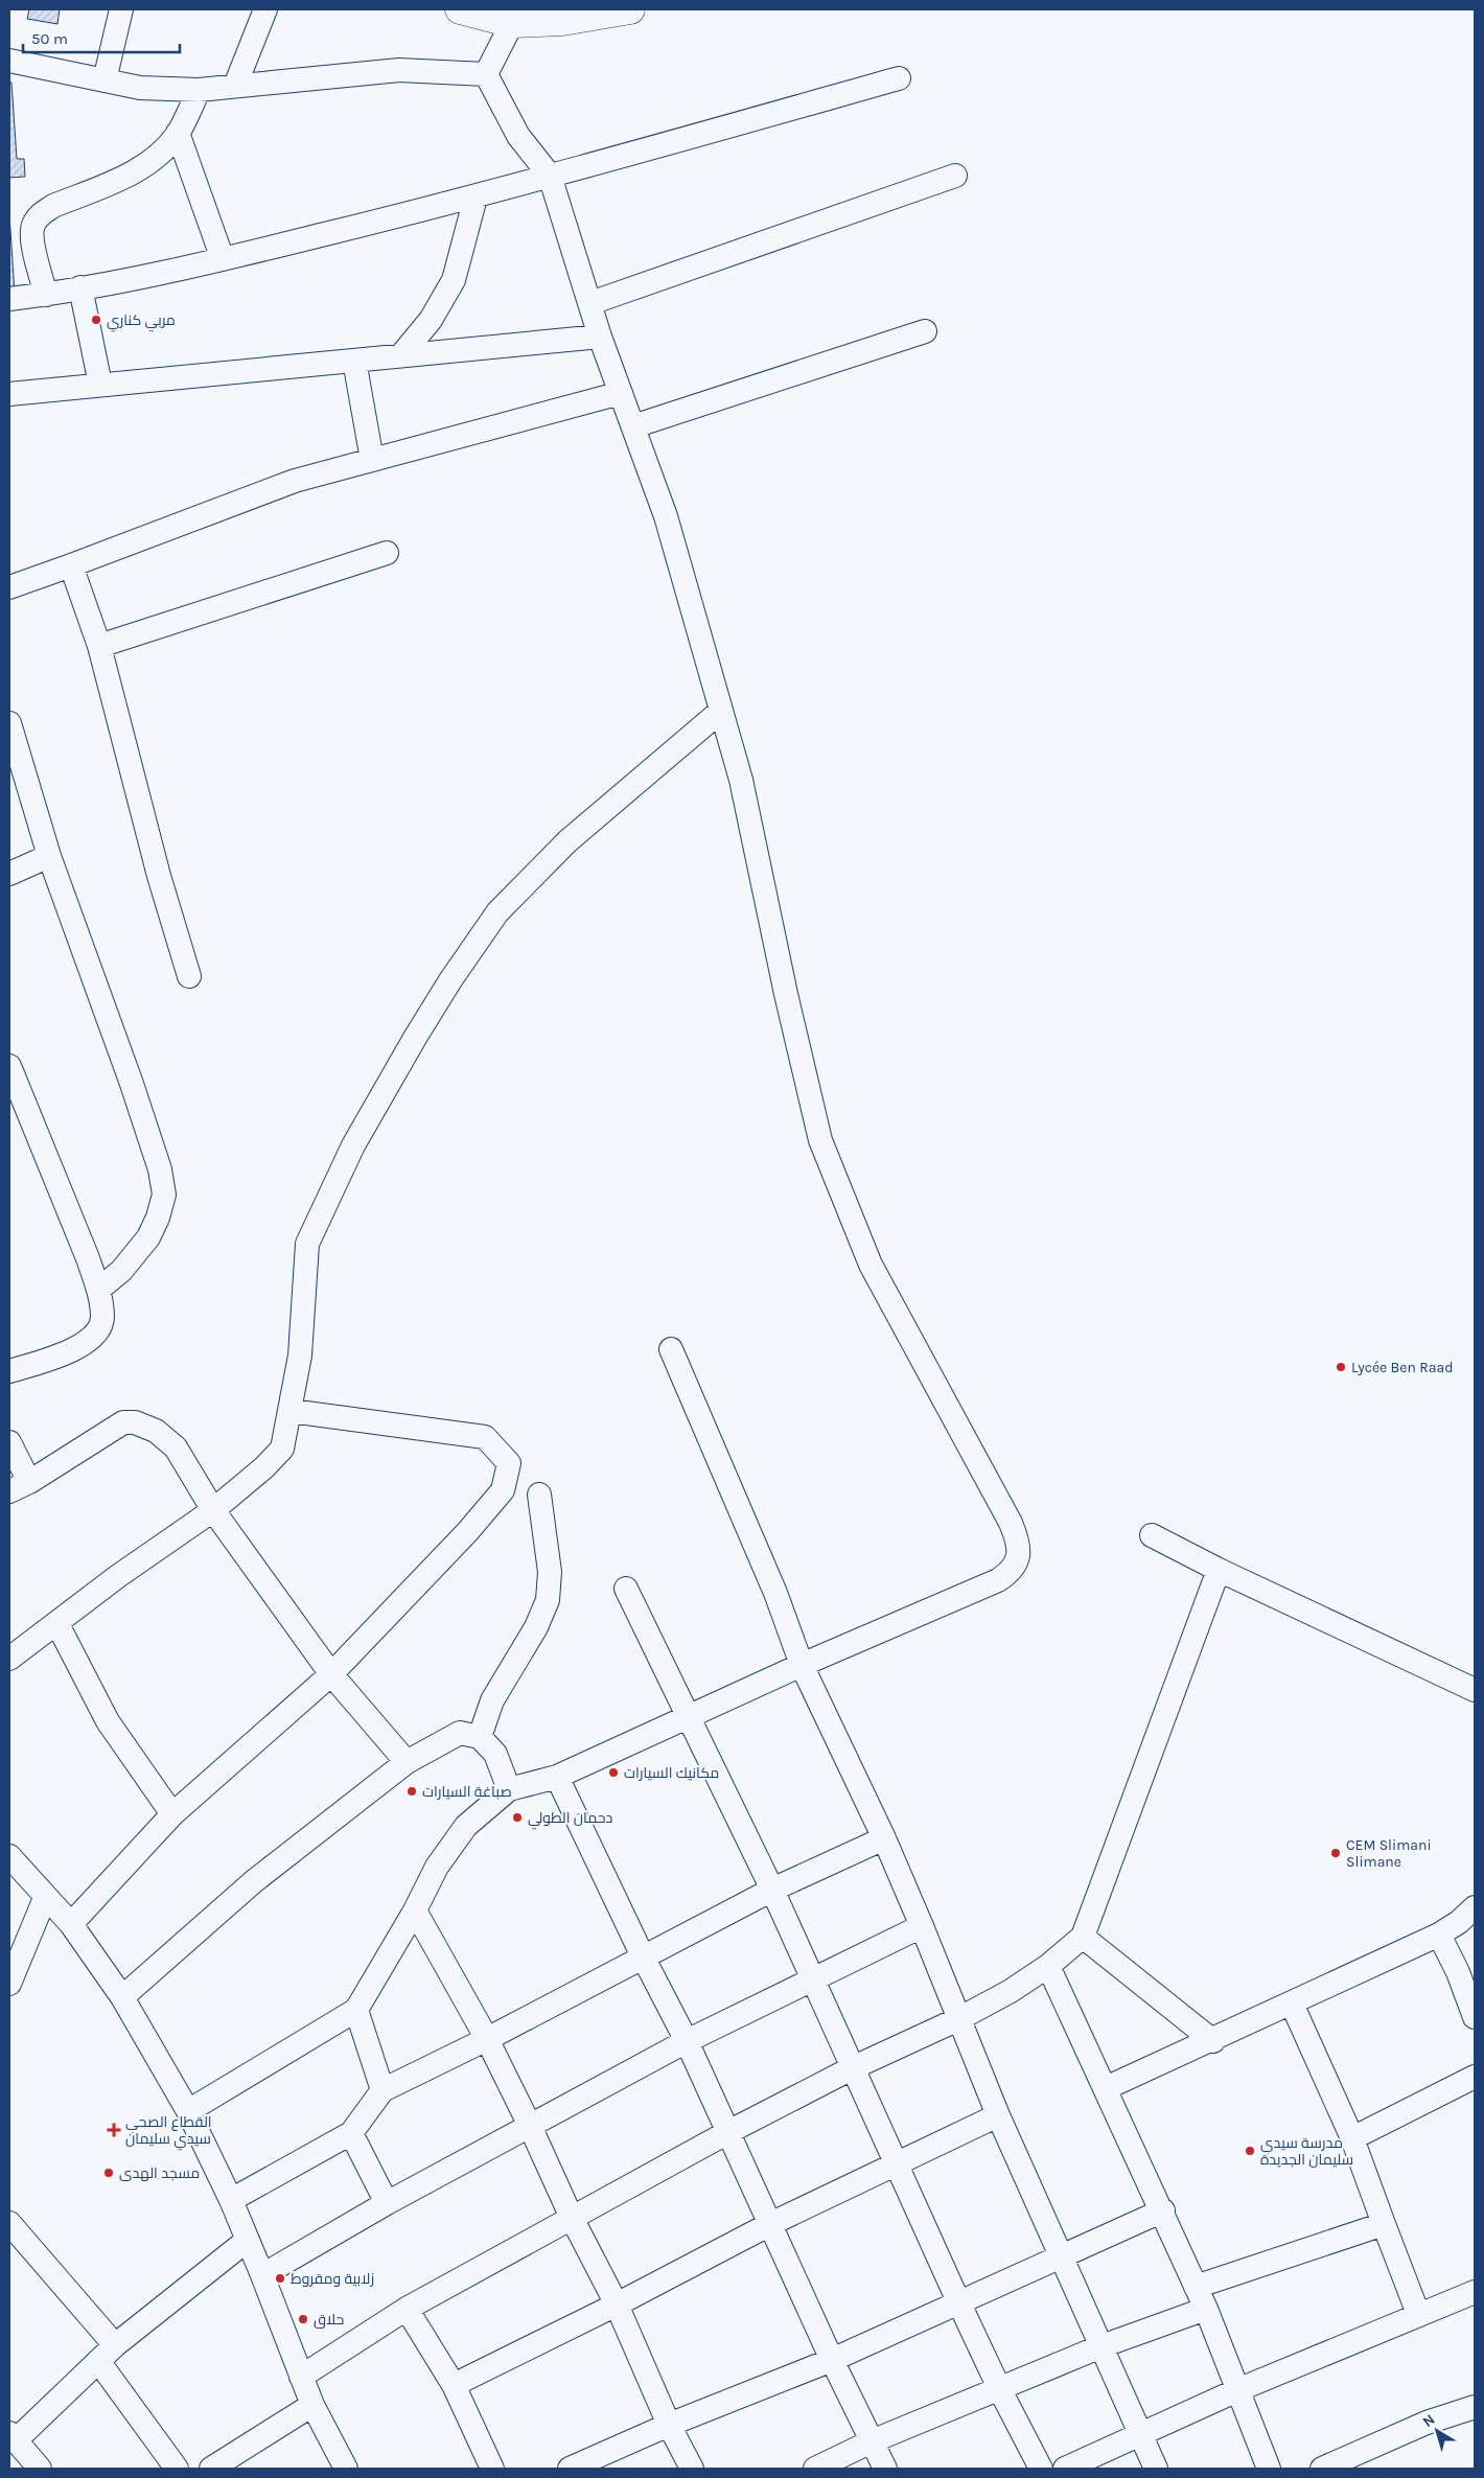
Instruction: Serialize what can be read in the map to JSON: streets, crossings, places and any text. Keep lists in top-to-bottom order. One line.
{"places":{"other":["مربي كناري","Lycée Ben Raad","مكانيك السيارات","صباغة السيارات","دحمان الطولي","CEM Slimani Slimane","مدرسة سيدي سليمان الجديدة","مسجد الهدى","زلابية ومقروط","حلاق"],"health":["القطاع الصحي سيدي سليمان"]},"scale_bar":"50 m","north":"top left"}
